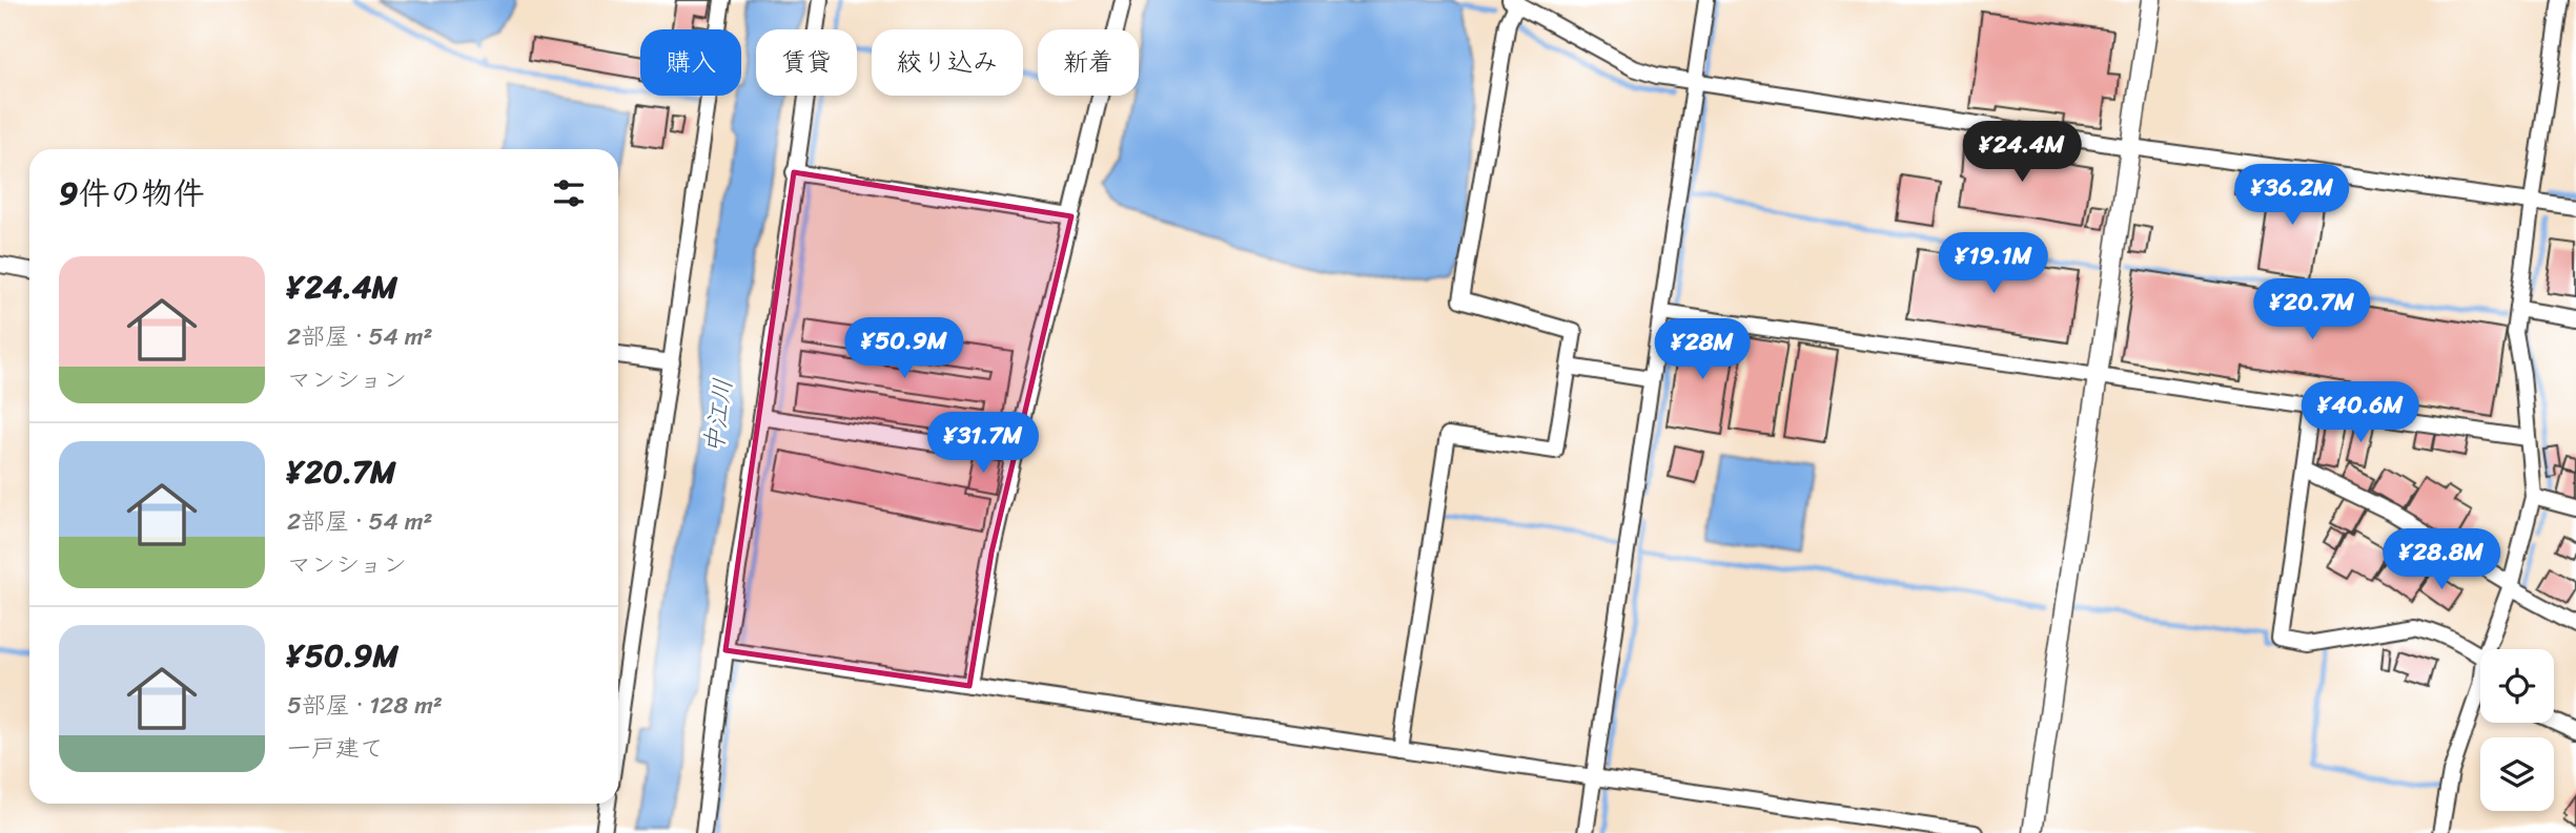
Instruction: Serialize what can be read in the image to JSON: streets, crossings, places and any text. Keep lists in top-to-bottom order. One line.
{"water":["中江川"],"page":{"chip":["購入","賃貸","絞り込み","新着"],"price":["¥24.4M","¥36.2M","¥19.1M","¥20.7M","¥50.9M","¥28M","¥40.6M","¥31.7M","¥28.8M"],"heading":"9件の物件","list":[{"name":"¥24.4M","note":"2部屋 · 54 m² · マンション"},{"name":"¥20.7M","note":"2部屋 · 54 m² · マンション"},{"name":"¥50.9M","note":"5部屋 · 128 m² · 一戸建て"}]}}
